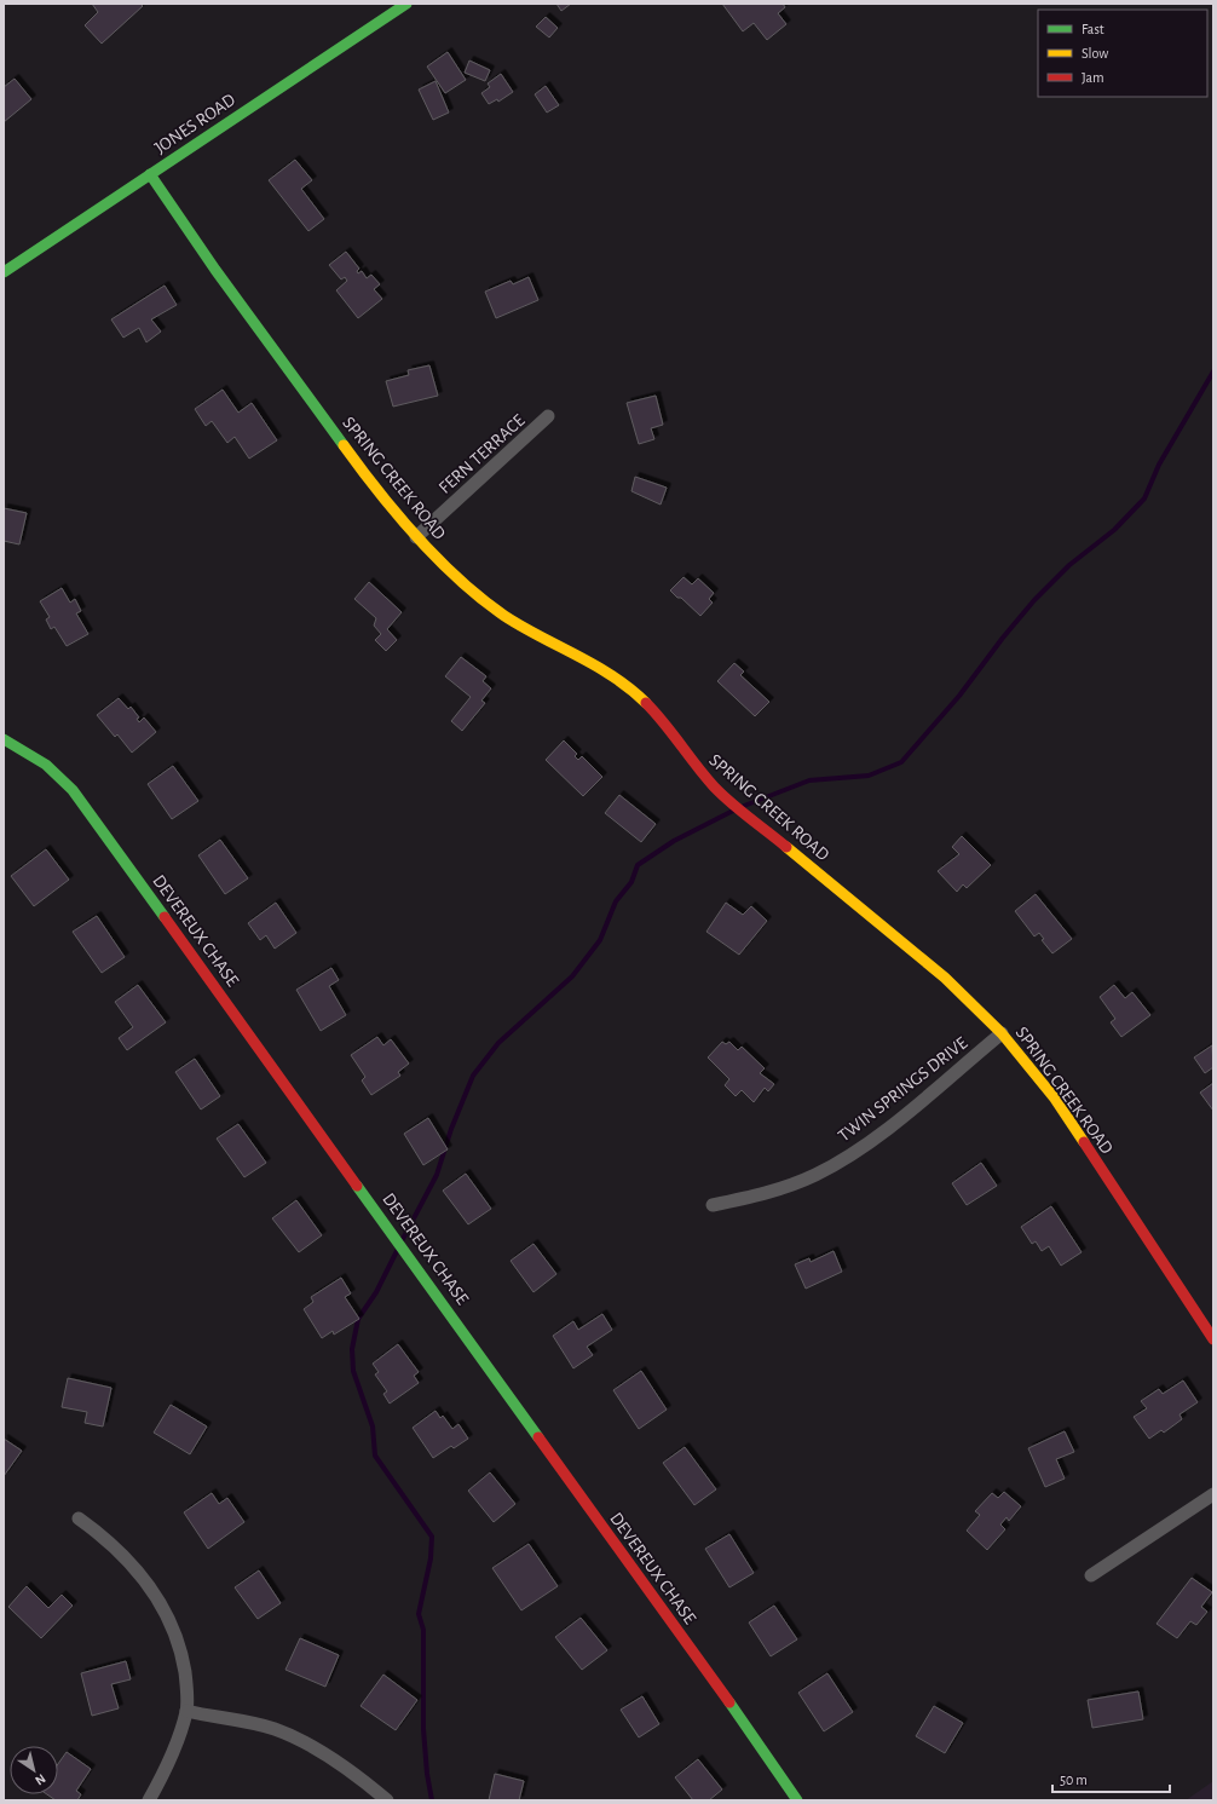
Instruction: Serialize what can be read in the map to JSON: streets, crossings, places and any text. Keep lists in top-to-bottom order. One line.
{"streets":{"street":["JONES ROAD","FERN TERRACE","SPRING CREEK ROAD","DEVEREUX CHASE","TWIN SPRINGS DRIVE"]},"crossings":[["JONES ROAD","SPRING CREEK ROAD"],["FERN TERRACE","SPRING CREEK ROAD"],["SPRING CREEK ROAD","TWIN SPRINGS DRIVE"]],"legend":["Fast","Slow","Jam"],"scale_bar":"50 m","north":"bottom right"}
